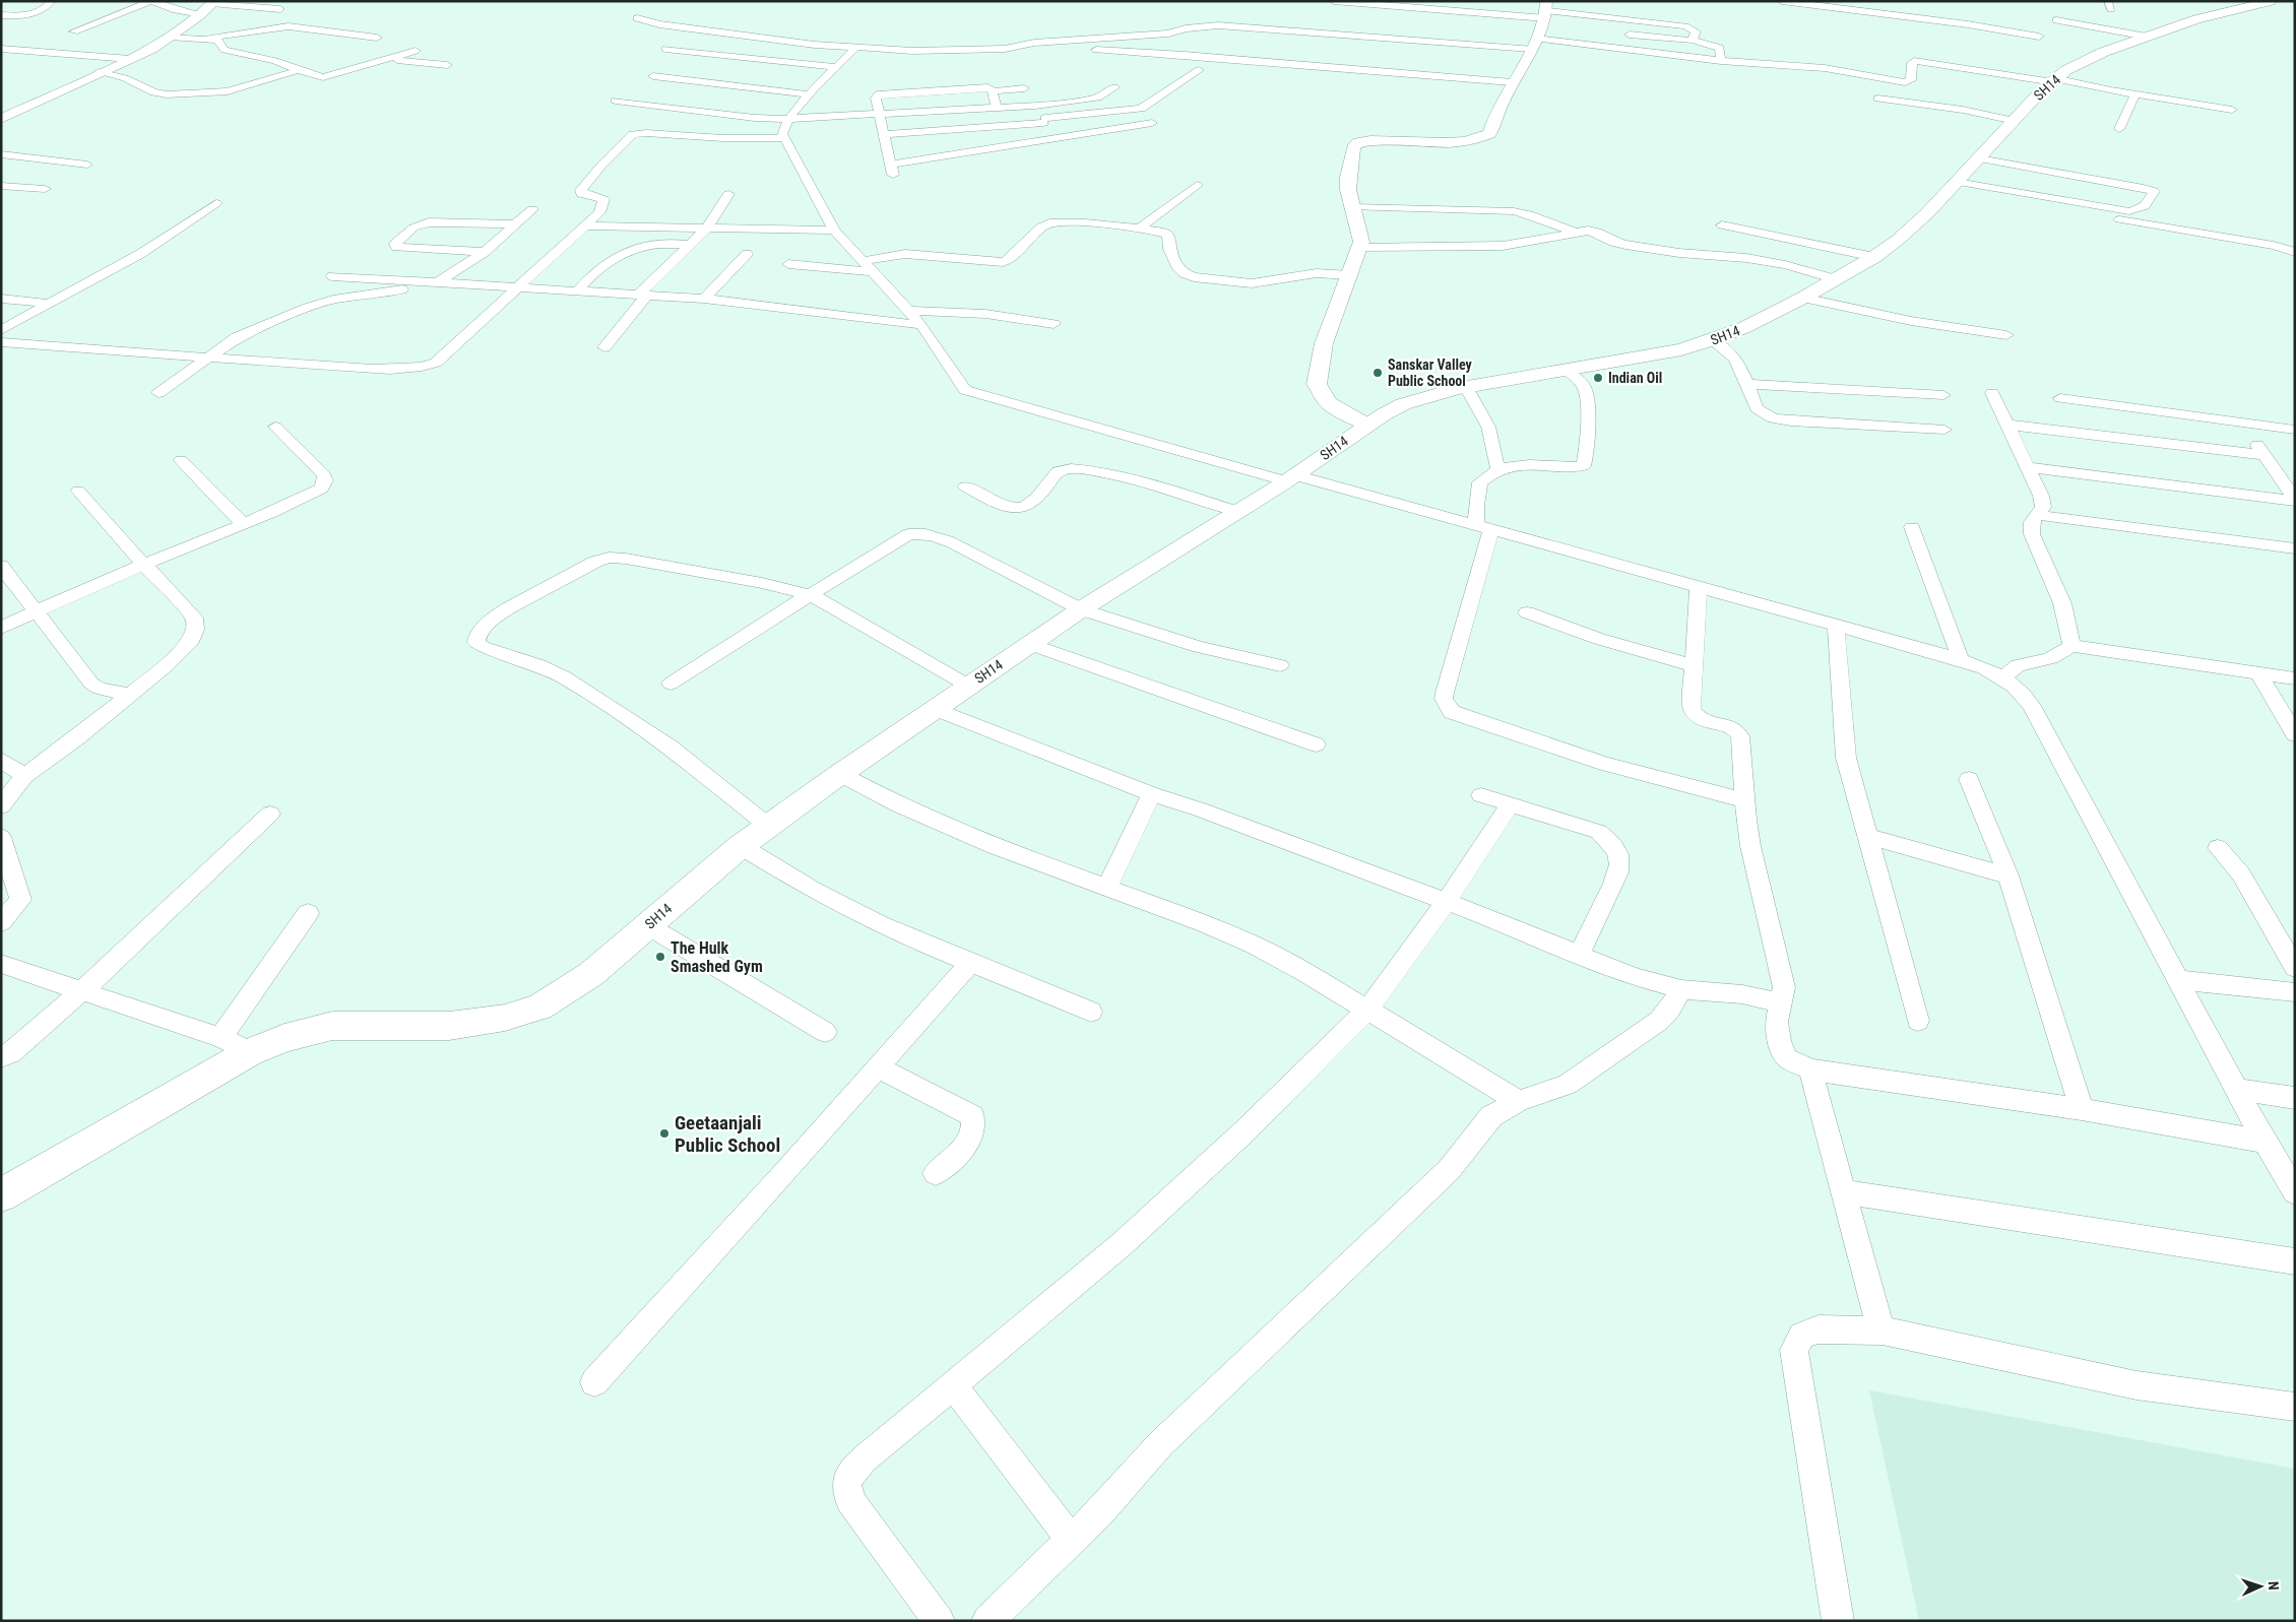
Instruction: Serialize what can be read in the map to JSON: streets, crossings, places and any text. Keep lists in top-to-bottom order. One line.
{"streets":{"main road":["SH14"]},"places":["Sanskar Valley Public School","Indian Oil","The Hulk Smashed Gym","Geetaanjali Public School"],"north":"right"}
